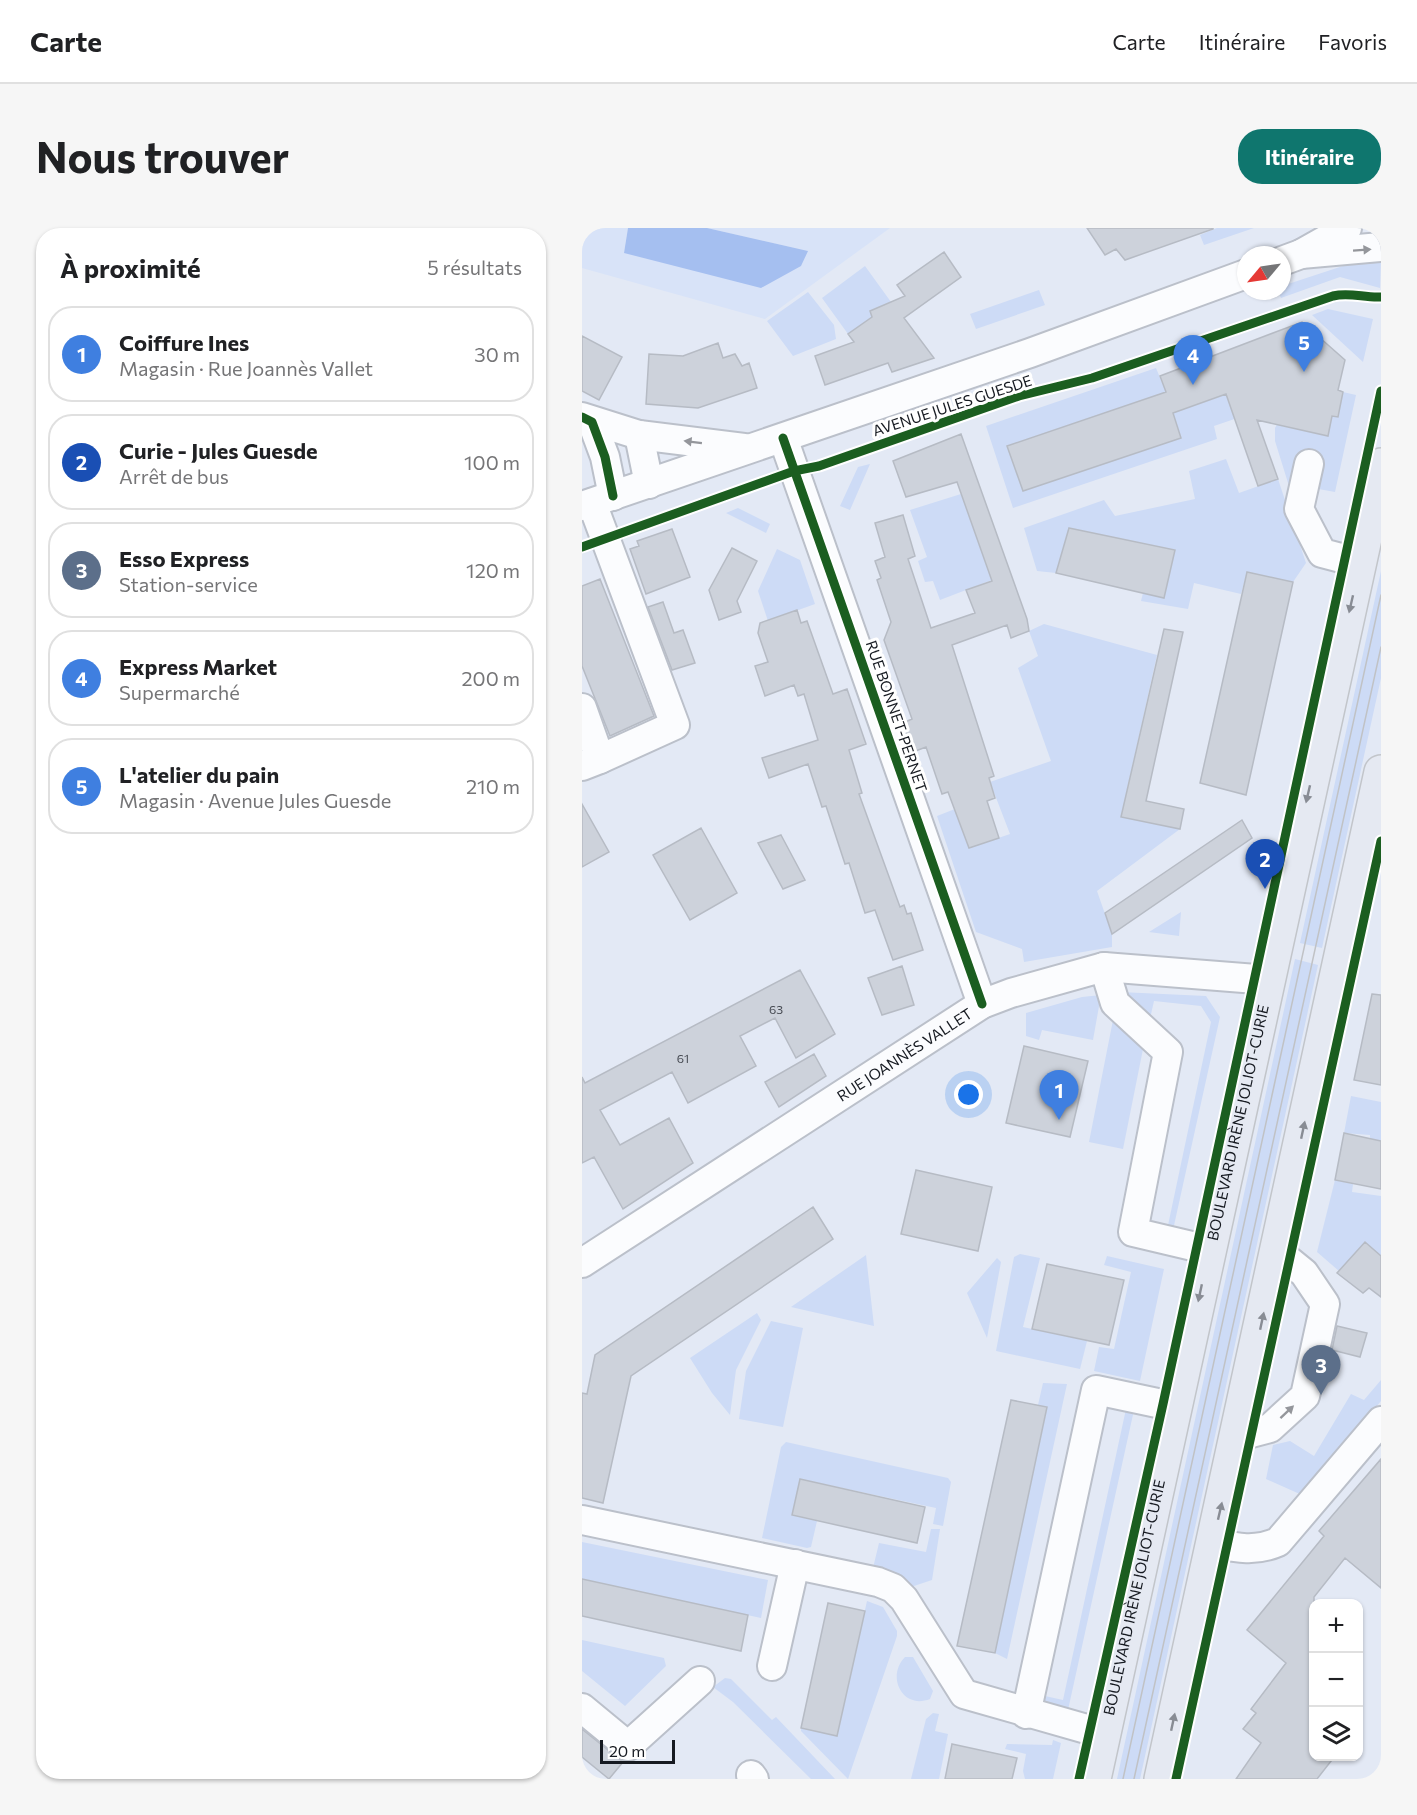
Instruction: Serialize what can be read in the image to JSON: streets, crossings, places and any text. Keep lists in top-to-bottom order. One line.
{"streets":{"main road":["BOULEVARD IRÈNE JOLIOT-CURIE"],"street":["AVENUE JULES GUESDE","RUE BONNET-PERNET","RUE JOANNÈS VALLET"]},"crossings":[["AVENUE JULES GUESDE","RUE BONNET-PERNET"],["RUE BONNET-PERNET","RUE JOANNÈS VALLET"],["RUE JOANNÈS VALLET","BOULEVARD IRÈNE JOLIOT-CURIE"]],"house_numbers":["63","61"],"scale_bar":"20 m","north":"bottom left","page":{"header":"Carte","nav":["Carte","Itinéraire","Favoris"],"buttons":"Itinéraire","title":"Nous trouver","heading":["À proximité","5 résultats"],"list":[{"mark":"1","name":"Coiffure Ines","note":"Magasin · Rue Joannès Vallet","value":"30 m"},{"mark":"2","name":"Curie - Jules Guesde","note":"Arrêt de bus","value":"100 m"},{"mark":"3","name":"Esso Express","note":"Station-service","value":"120 m"},{"mark":"4","name":"Express Market","note":"Supermarché","value":"200 m"},{"mark":"5","name":"L'atelier du pain","note":"Magasin · Avenue Jules Guesde","value":"210 m"}],"pins":["5","4","2","1","3"],"map_buttons":["+","−"],"scale":"20 m"}}
